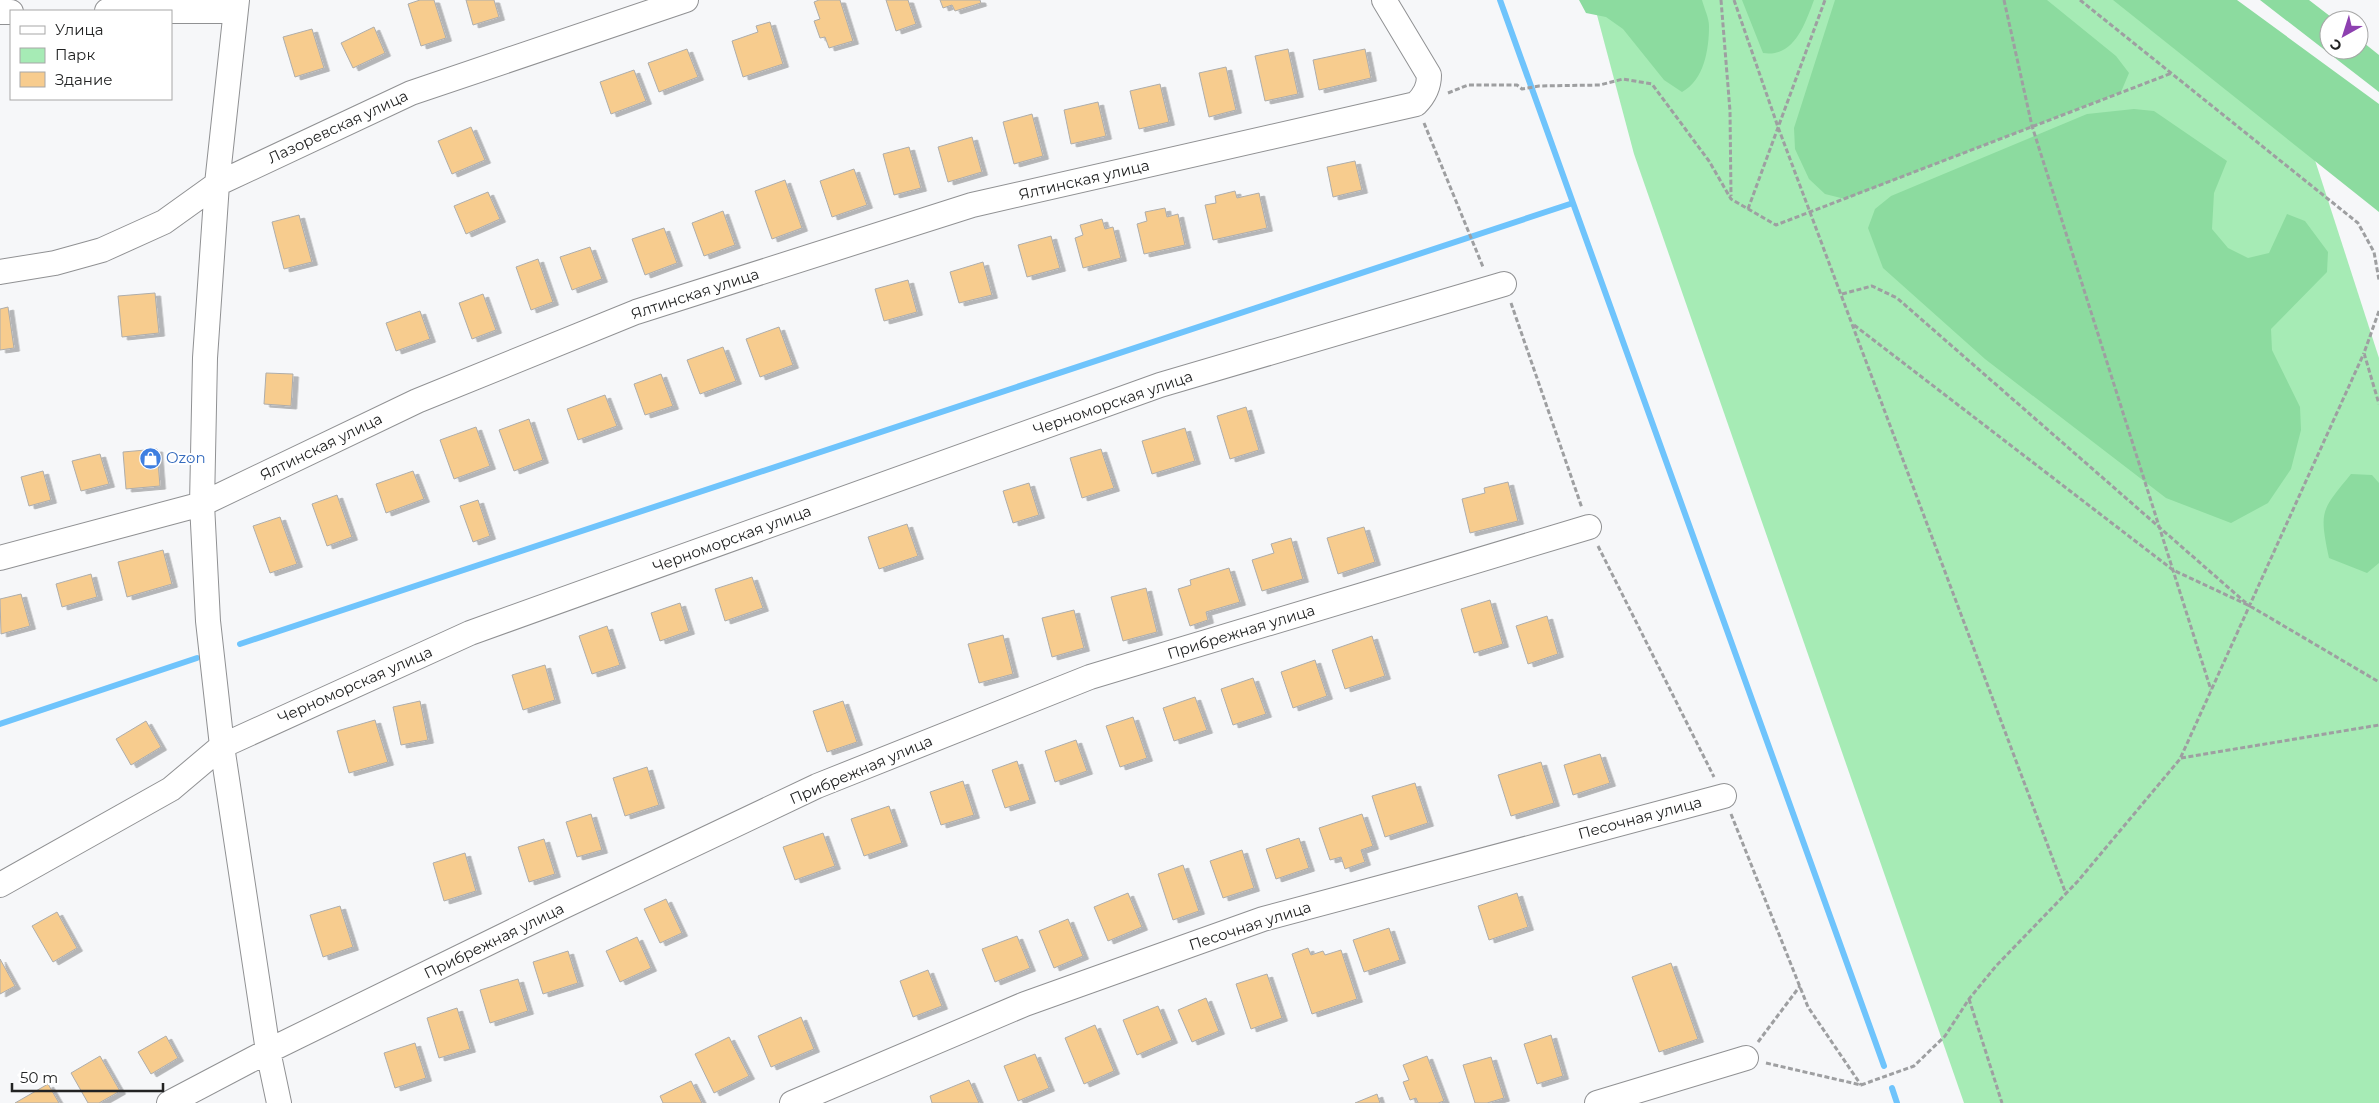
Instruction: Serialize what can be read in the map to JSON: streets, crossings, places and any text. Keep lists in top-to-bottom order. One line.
{"streets":{"street":["Лазоревская улица","Ялтинская улица","Черноморская улица","Прибрежная улица","Песочная улица"]},"places":{"shop":["Ozon"]},"legend":["Улица","Парк","Здание"],"scale_bar":"50 m","north":"bottom left"}
